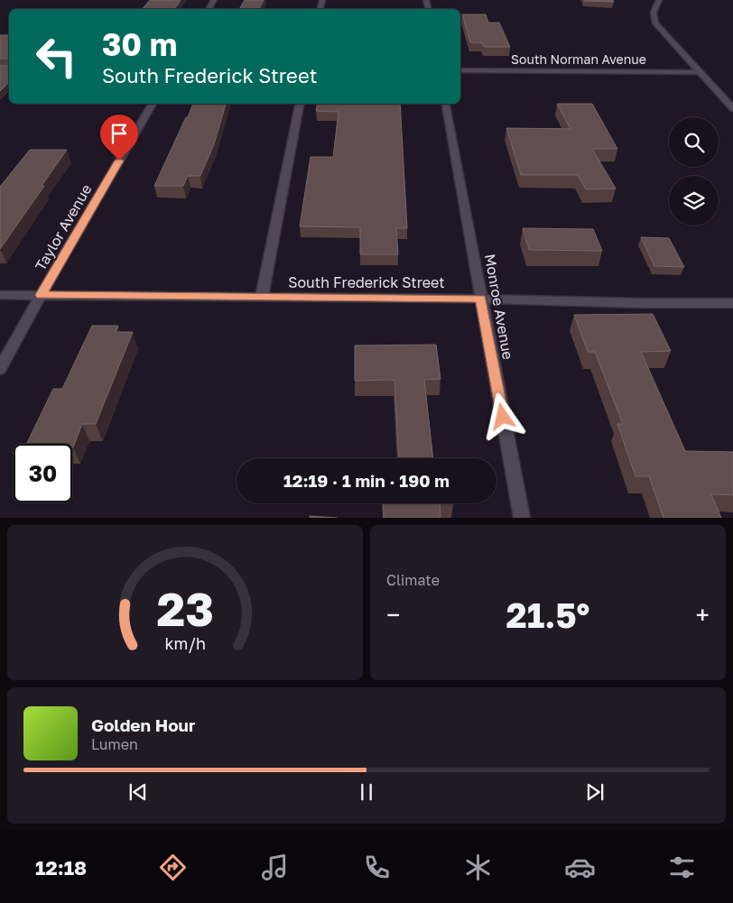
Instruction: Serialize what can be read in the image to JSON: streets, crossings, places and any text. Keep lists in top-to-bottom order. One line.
{"streets":{"street":["South Norman Avenue","Taylor Avenue","South Frederick Street","Monroe Avenue"]},"crossings":[["Taylor Avenue","South Frederick Street"],["South Frederick Street","Monroe Avenue"]],"page":{"turn":["30 m","South Frederick Street"],"limit":"30","trip":"12:19 · 1 min · 190 m","tile":"Climate","heat":["−","21.5°","+"],"song":["Golden Hour","Lumen"],"tabs":"12:18","gauge":["23","km/h"]}}
